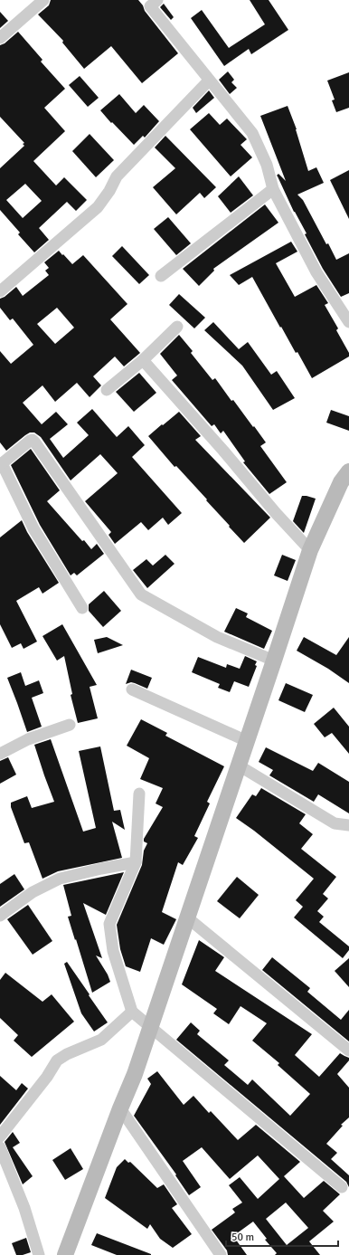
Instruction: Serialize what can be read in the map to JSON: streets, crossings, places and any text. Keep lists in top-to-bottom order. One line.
{"scale_bar":"50 m"}
